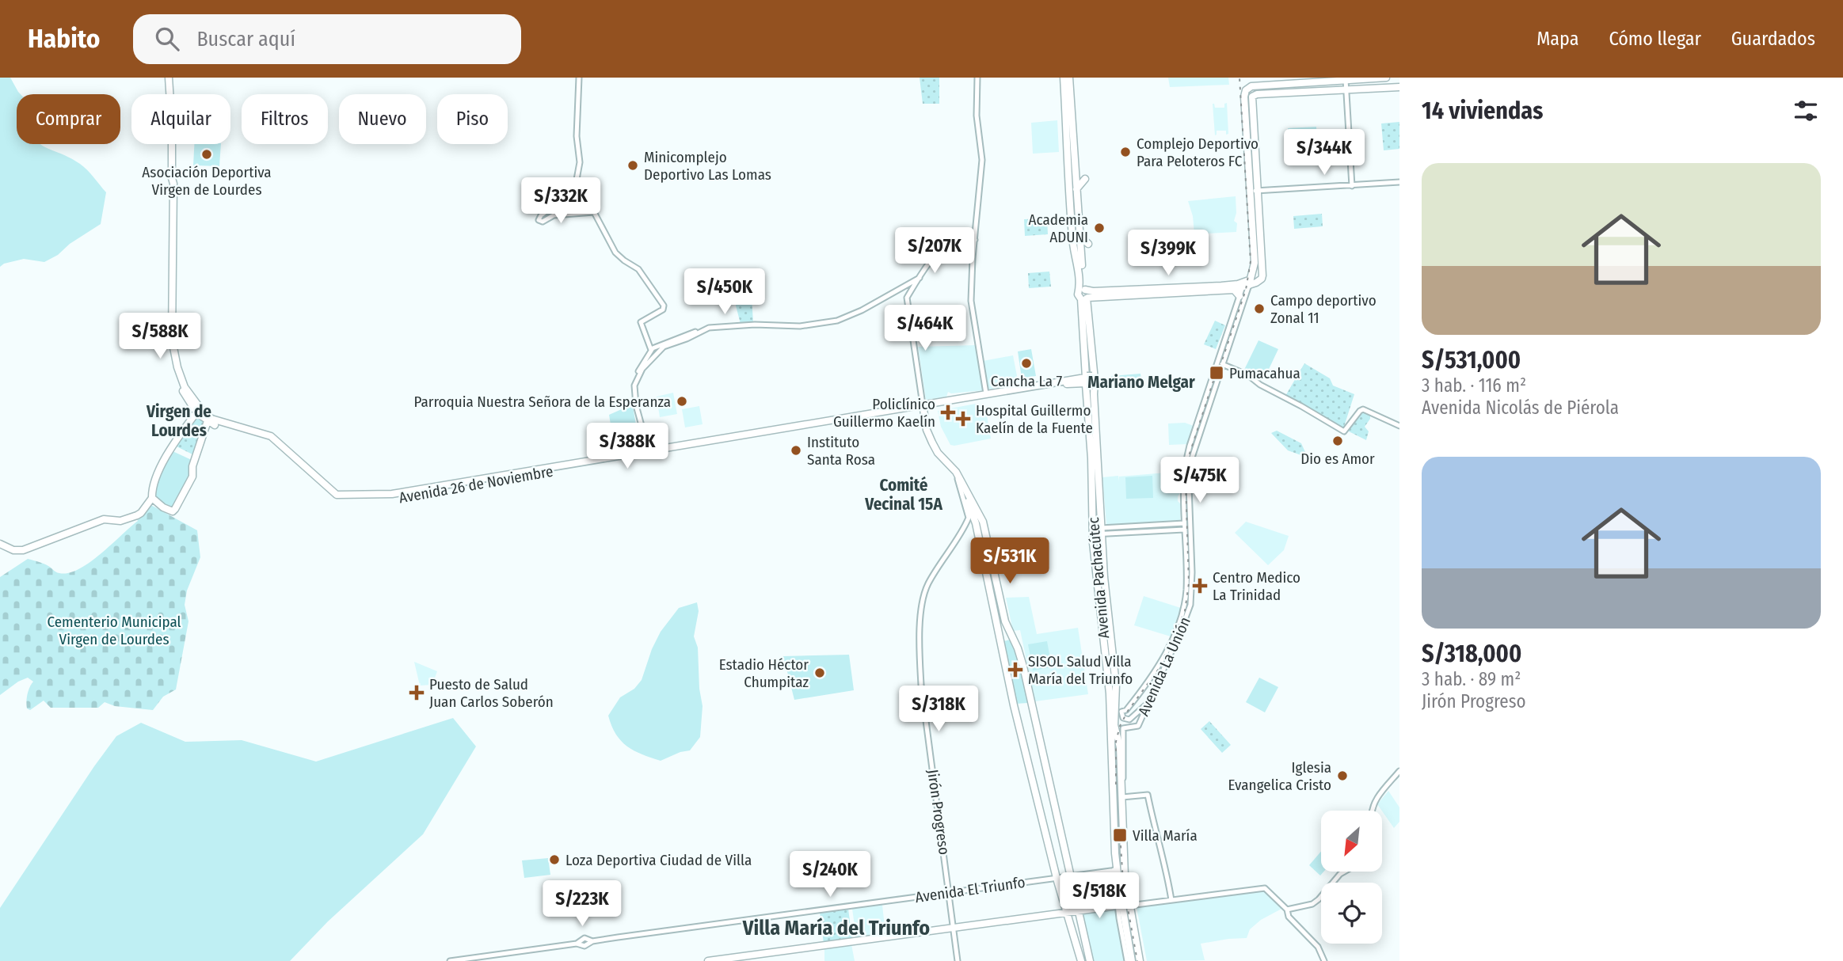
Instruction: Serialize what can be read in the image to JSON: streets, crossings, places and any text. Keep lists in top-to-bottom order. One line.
{"streets":{"main road":["Avenida 26 de Noviembre","Avenida Pachacútec"],"street":["Avenida La Unión","Jirón Progreso","Avenida El Triunfo"]},"crossings":[["Avenida 26 de Noviembre","Avenida Pachacútec"],["Avenida Pachacútec","Avenida La Unión"],["Avenida Pachacútec","Avenida El Triunfo"],["Jirón Progreso","Avenida El Triunfo"]],"districts":["Mariano Melgar","Virgen de Lourdes","Comité Vecinal 15A","Villa María del Triunfo"],"parks":["Cementerio Municipal Virgen de Lourdes"],"places":{"other":["Complejo Deportivo Para Peloteros FC","Asociación Deportiva Virgen de Lourdes","Minicomplejo Deportivo Las Lomas","Academia ADUNI","Campo deportivo Zonal 11","Cancha La 7","Parroquia Nuestra Señora de la Esperanza","Dio es Amor","Instituto Santa Rosa","Estadio Héctor Chumpitaz","Iglesia Evangelica Cristo","Loza Deportiva Ciudad de Villa"],"transit":["Pumacahua","Villa María"],"health":["Policlínico Guillermo Kaelín","Hospital Guillermo Kaelín de la Fuente","Centro Medico La Trinidad","SISOL Salud Villa María del Triunfo","Puesto de Salud Juan Carlos Soberón"]},"north":"bottom left","page":{"header":"Habito","search":"Buscar aquí","nav":["Mapa","Cómo llegar","Guardados"],"heading":"14 viviendas","chip":["Comprar","Alquilar","Filtros","Nuevo","Piso"],"price":["S/344K","S/332K","S/207K","S/399K","S/450K","S/464K","S/588K","S/388K","S/475K","S/531K","S/318K","S/240K","S/518K","S/223K"],"list":[{"name":"S/531,000","note":"3 hab. · 116 m² · Avenida Nicolás de Piérola"},{"name":"S/318,000","note":"3 hab. · 89 m² · Jirón Progreso"}]}}
